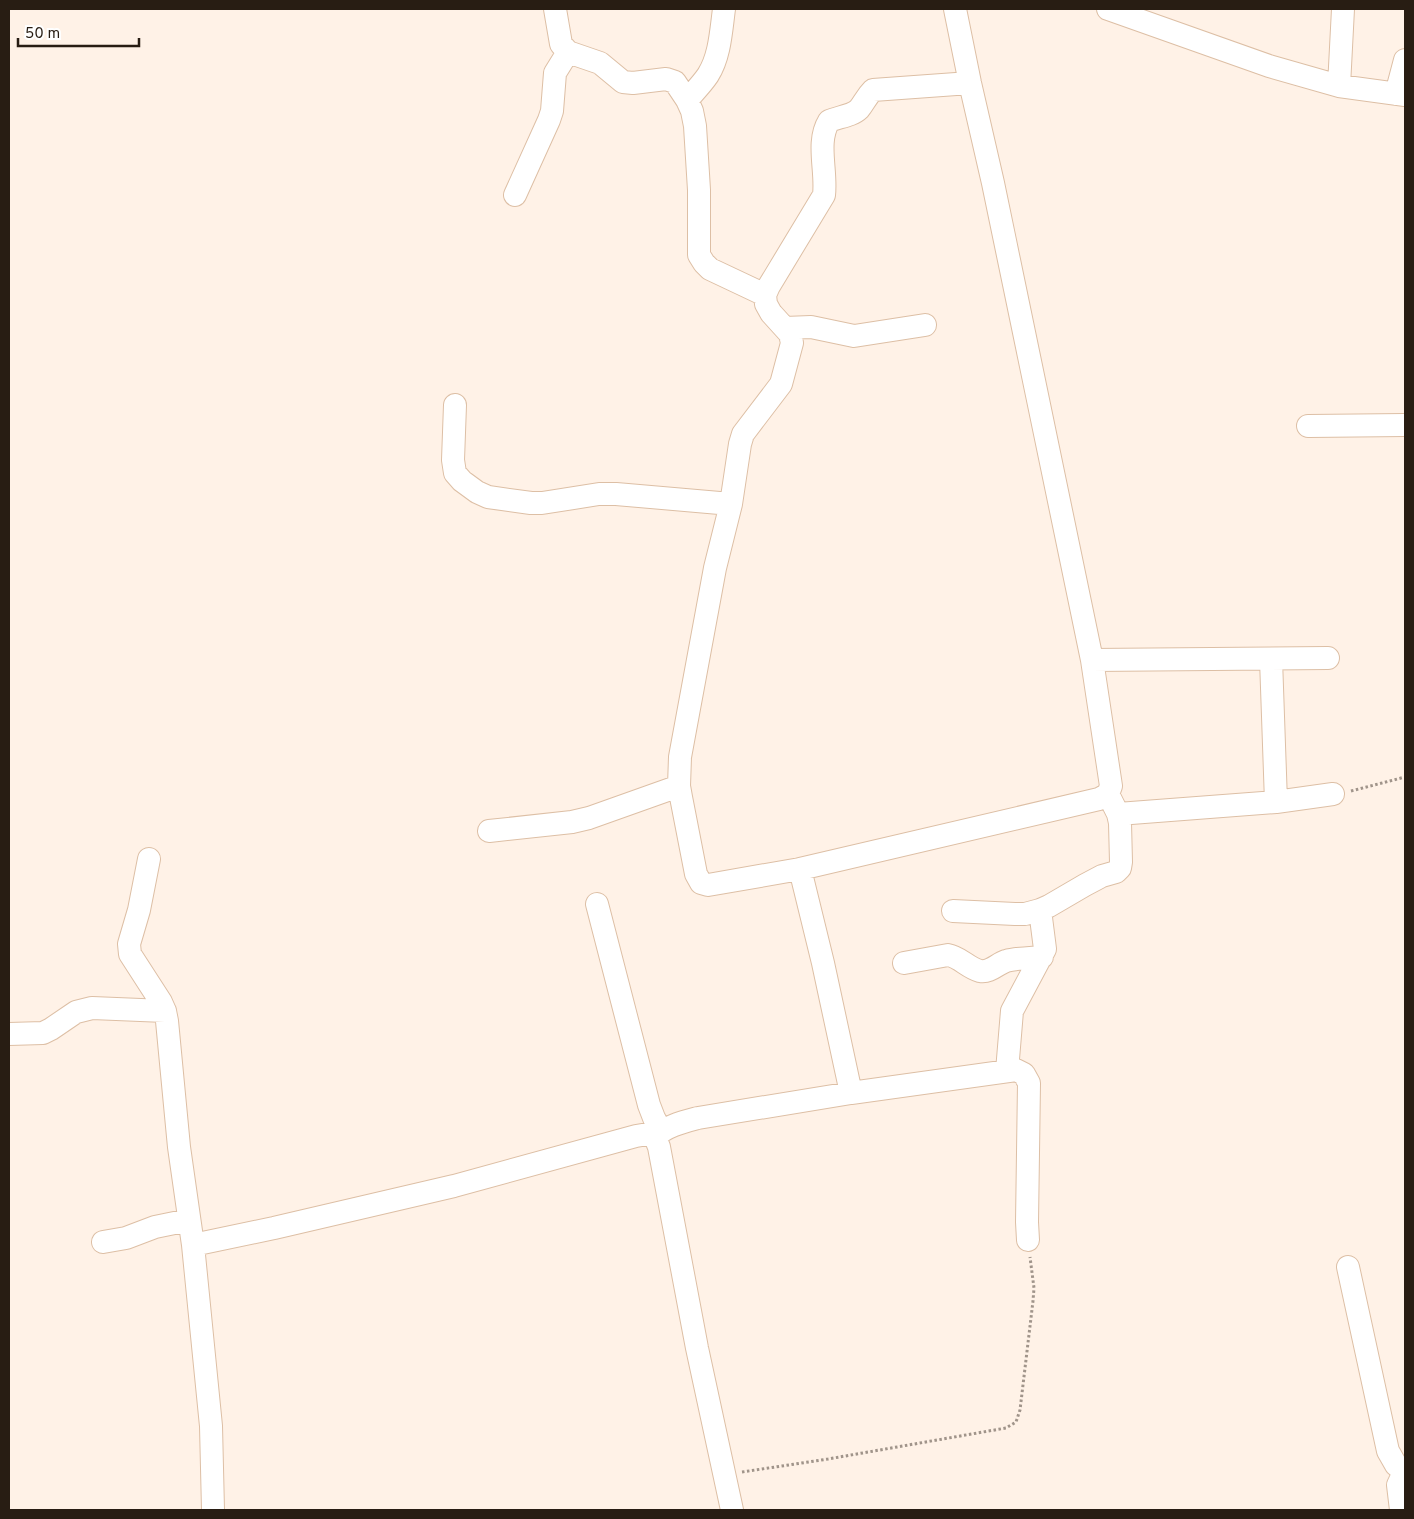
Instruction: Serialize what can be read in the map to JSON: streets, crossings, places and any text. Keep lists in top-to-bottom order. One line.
{"scale_bar":"50 m"}
